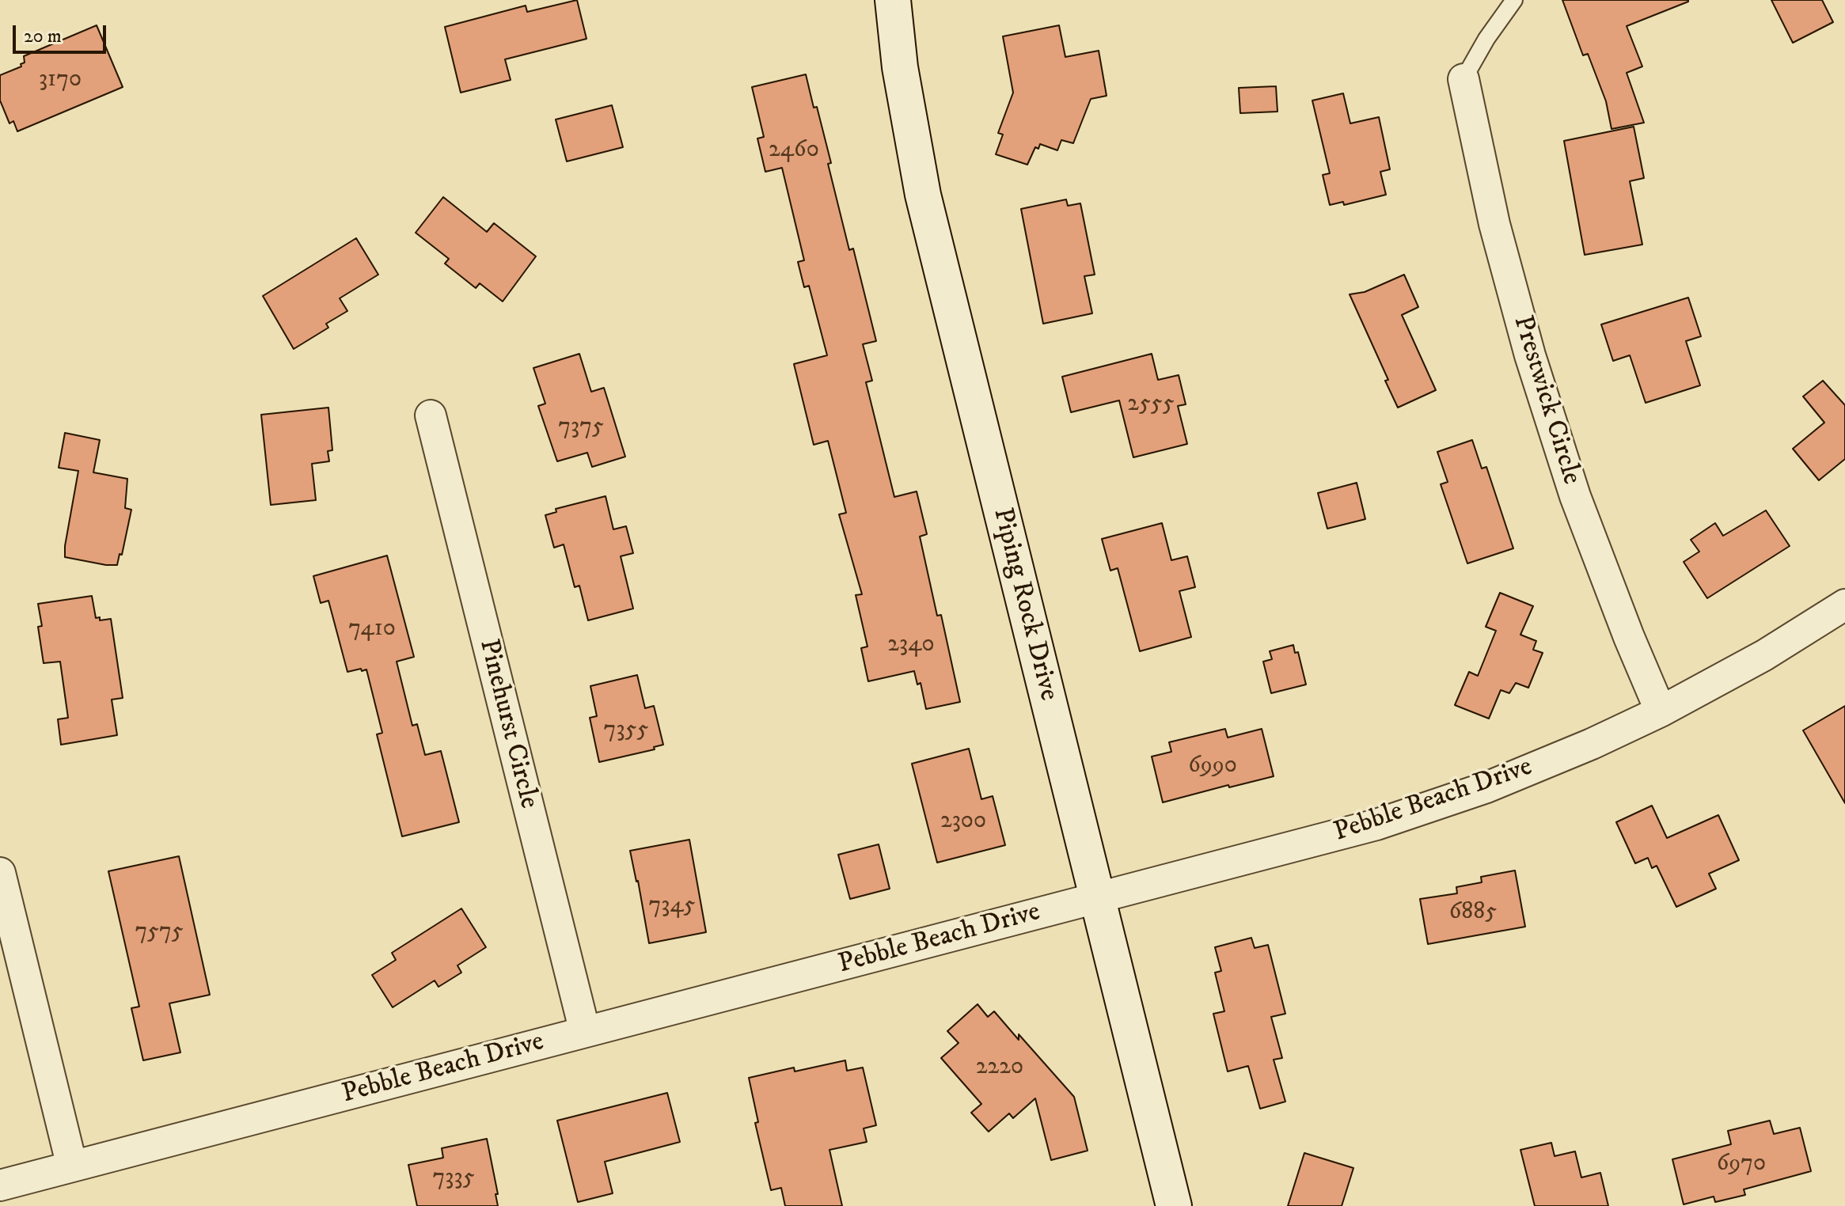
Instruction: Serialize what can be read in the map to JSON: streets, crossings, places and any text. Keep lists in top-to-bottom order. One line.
{"streets":{"street":["Prestwick Circle","Piping Rock Drive","Pinehurst Circle","Pebble Beach Drive"]},"crossings":[["Prestwick Circle","Pebble Beach Drive"],["Piping Rock Drive","Pebble Beach Drive"],["Pinehurst Circle","Pebble Beach Drive"]],"house_numbers":["3170","2460","2555","7375","7410","2340","7355","6990","2300","7345","6885","7575","2220","6970","7335"],"scale_bar":"20 m"}
